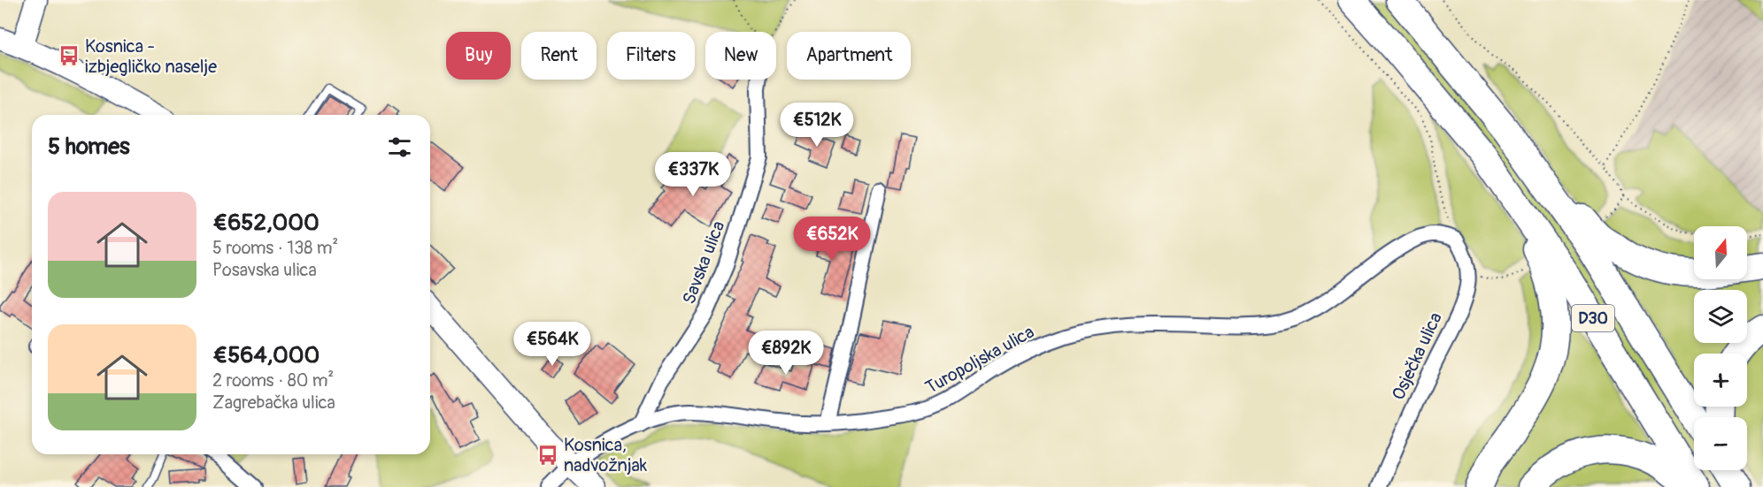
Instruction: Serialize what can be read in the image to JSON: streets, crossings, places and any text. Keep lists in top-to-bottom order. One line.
{"streets":{"highway":["D30"],"street":["Savska ulica","Osječka ulica","Turopoljska ulica"]},"crossings":[["Savska ulica","Turopoljska ulica"],["Osječka ulica","Turopoljska ulica"]],"places":{"bus stop":["Kosnica - izbjegličko naselje","Kosnica, nadvožnjak"]},"north":"top","page":{"chip":["Buy","Rent","Filters","New","Apartment"],"price":["€512K","€337K","€652K","€564K","€892K"],"heading":"5 homes","list":[{"name":"€652,000","note":"5 rooms · 138 m² · Posavska ulica"},{"name":"€564,000","note":"2 rooms · 80 m² · Zagrebačka ulica"}],"map_buttons":["+","−"]}}
